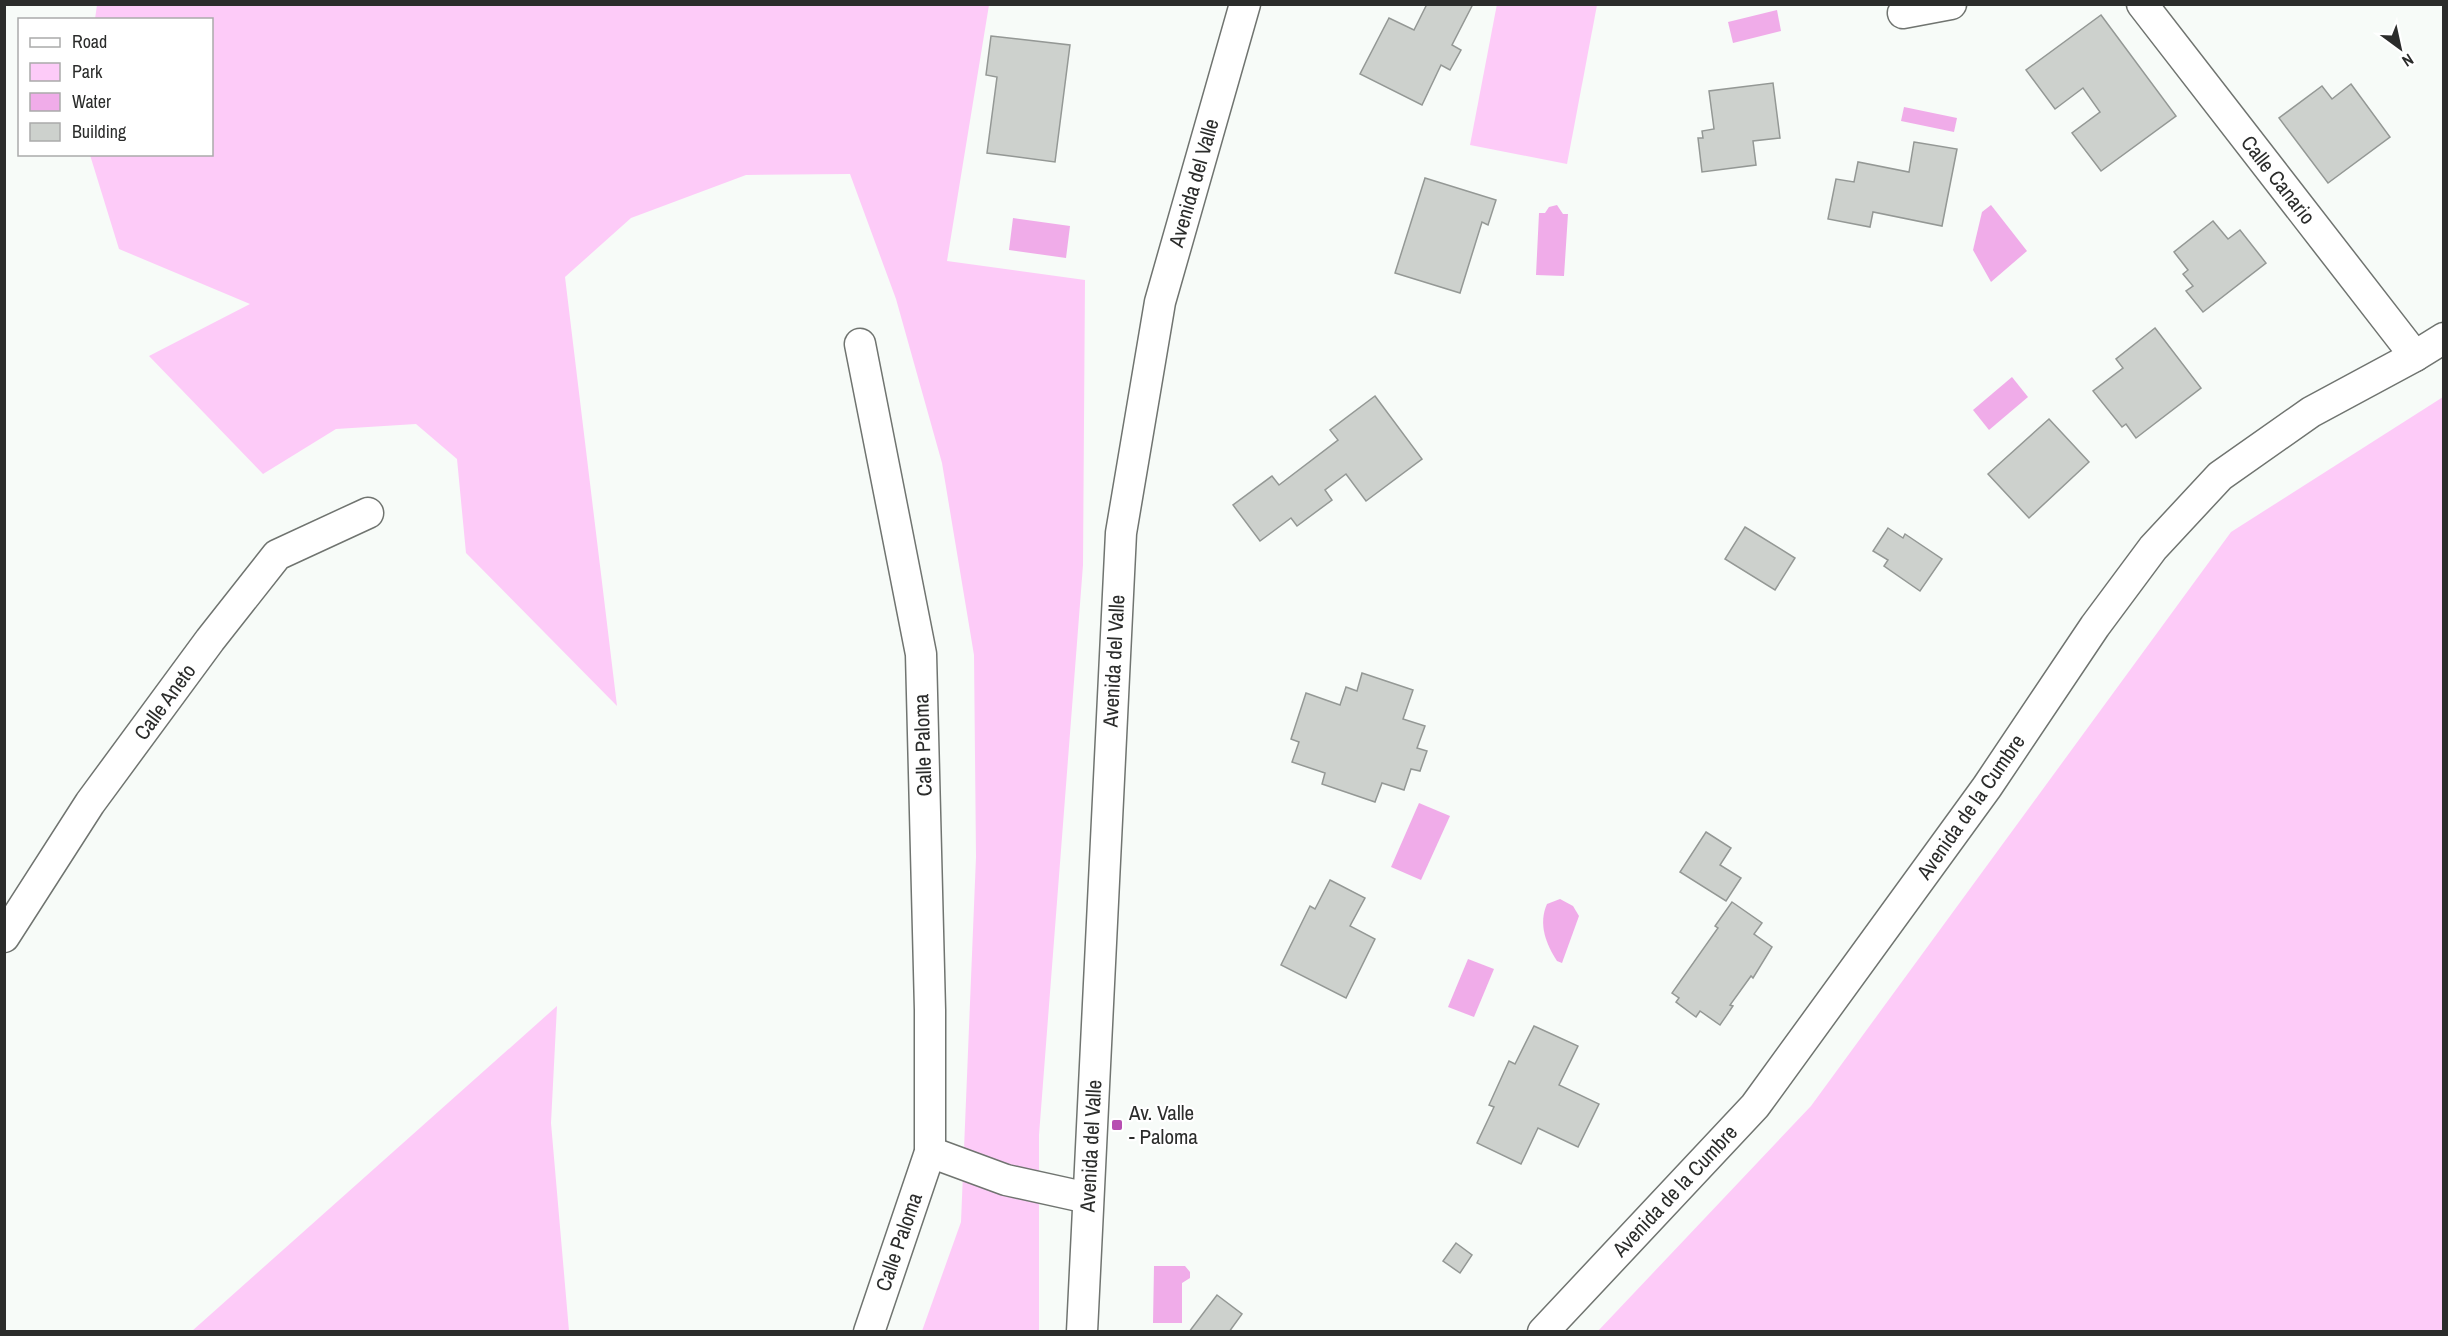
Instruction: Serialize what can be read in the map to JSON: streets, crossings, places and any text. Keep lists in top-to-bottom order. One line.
{"streets":{"street":["Calle Canario","Avenida del Valle","Calle Aneto","Calle Paloma","Avenida de la Cumbre"]},"crossings":[["Calle Canario","Avenida de la Cumbre"]],"places":{"transit":["Av. Valle - Paloma"]},"legend":["Road","Park","Water","Building"],"north":"bottom right"}
